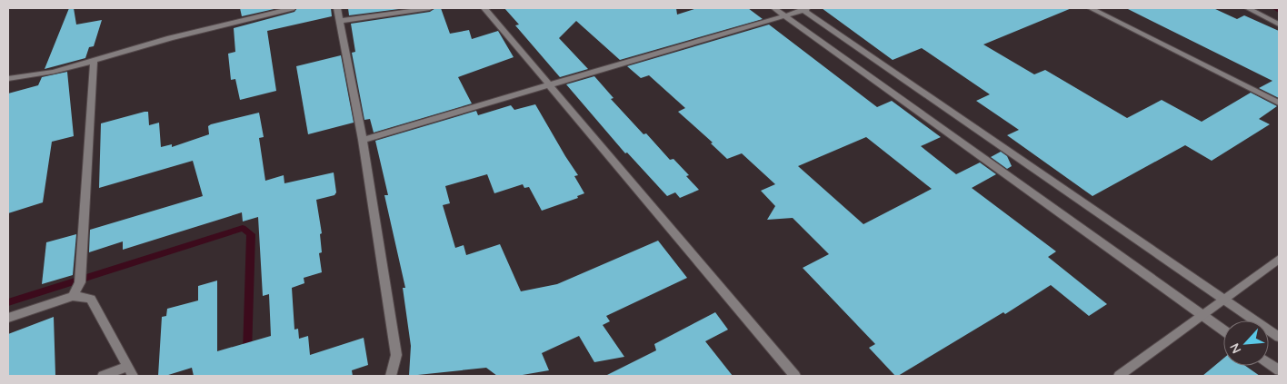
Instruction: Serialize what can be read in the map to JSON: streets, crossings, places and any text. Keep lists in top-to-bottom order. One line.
{"north":"bottom left"}
